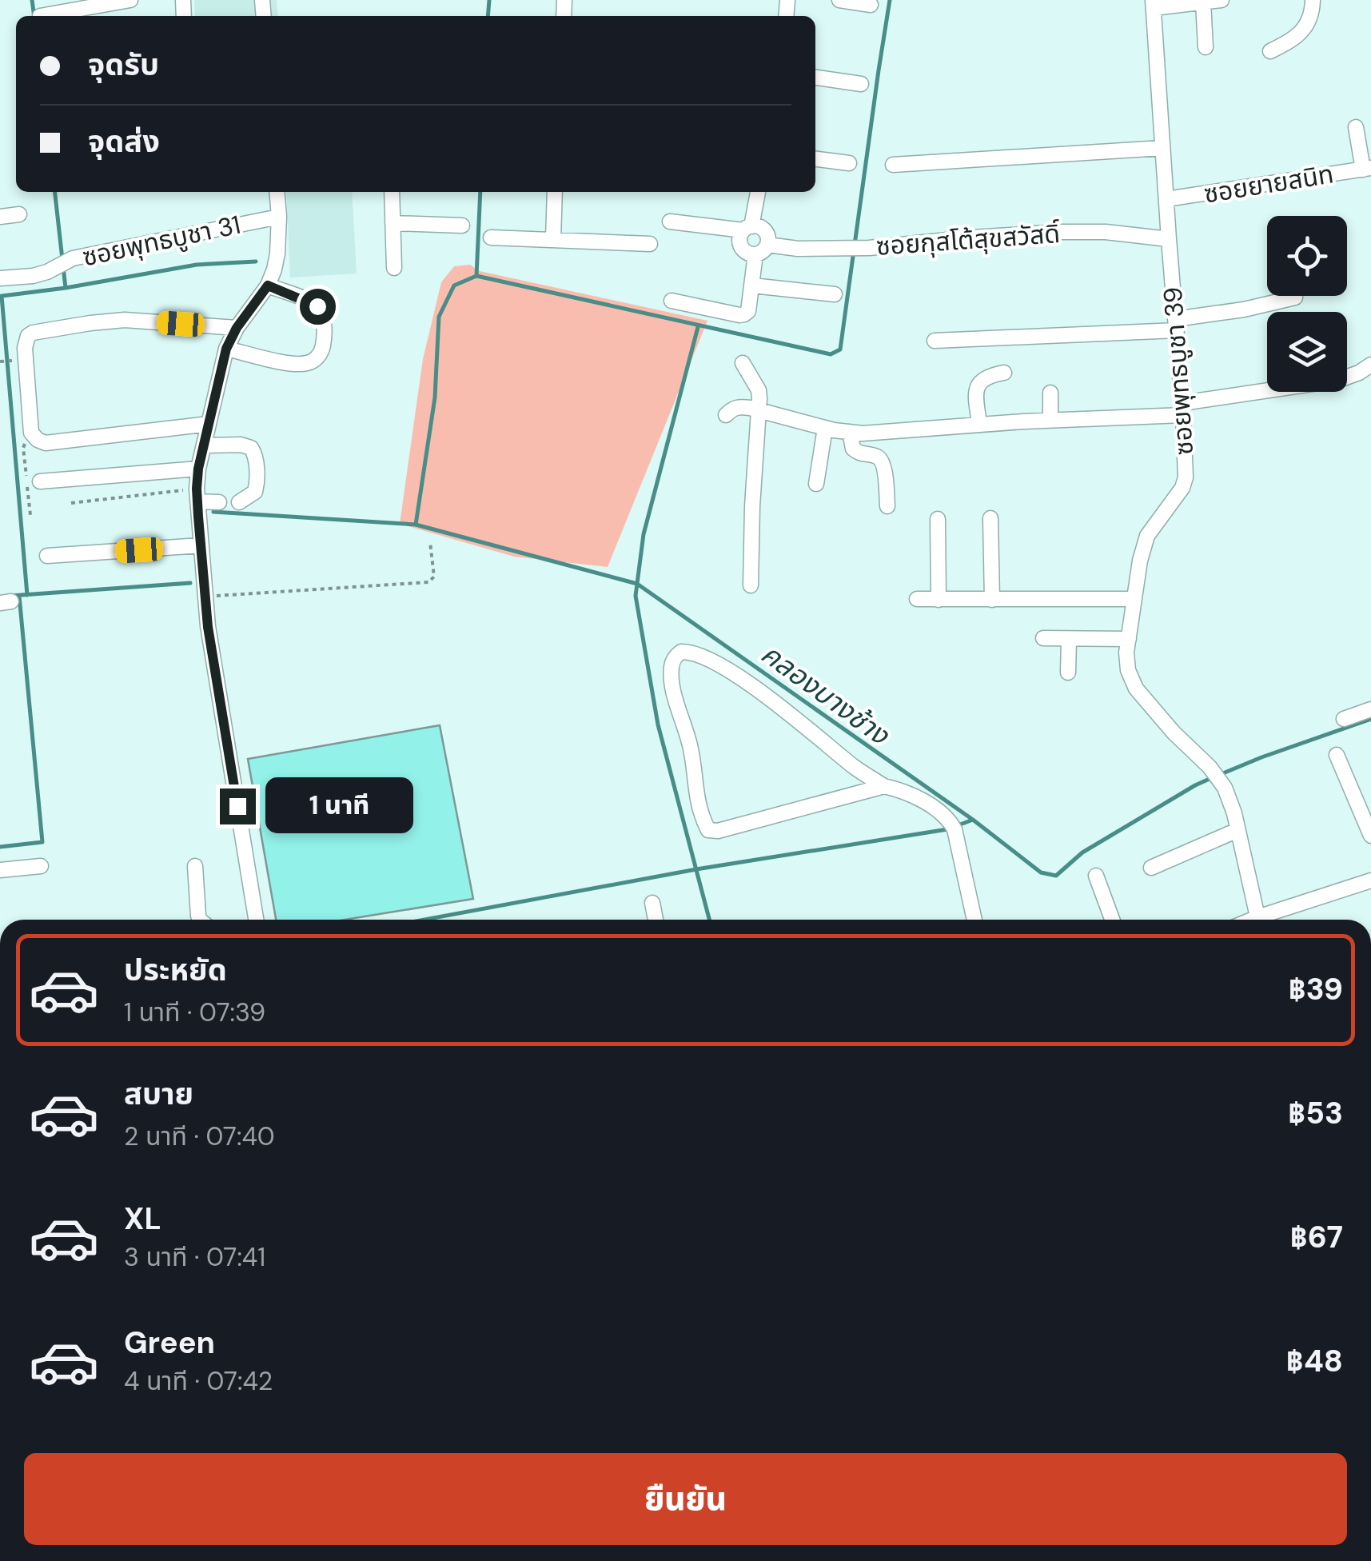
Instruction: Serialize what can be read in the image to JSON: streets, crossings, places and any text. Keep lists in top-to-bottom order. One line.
{"streets":{"street":["ซอยยายสนิท","ซอยกุสโต้สุขสวัสดิ์","ซอยพุทธบูชา 31","ซอยพุทธบูชา 39"]},"crossings":[["ซอยยายสนิท","ซอยพุทธบูชา 39"],["ซอยกุสโต้สุขสวัสดิ์","ซอยพุทธบูชา 39"]],"water":["คลองบางช้าง"],"page":{"banner":["จุดรับ","จุดส่ง"],"bubble":"1 นาที","list":[{"name":"ประหยัด","note":"1 นาที · 07:39","value":"฿39"},{"name":"สบาย","note":"2 นาที · 07:40","value":"฿53"},{"name":"XL","note":"3 นาที · 07:41","value":"฿67"},{"name":"Green","note":"4 นาที · 07:42","value":"฿48"}],"buttons":"ยืนยัน"}}
